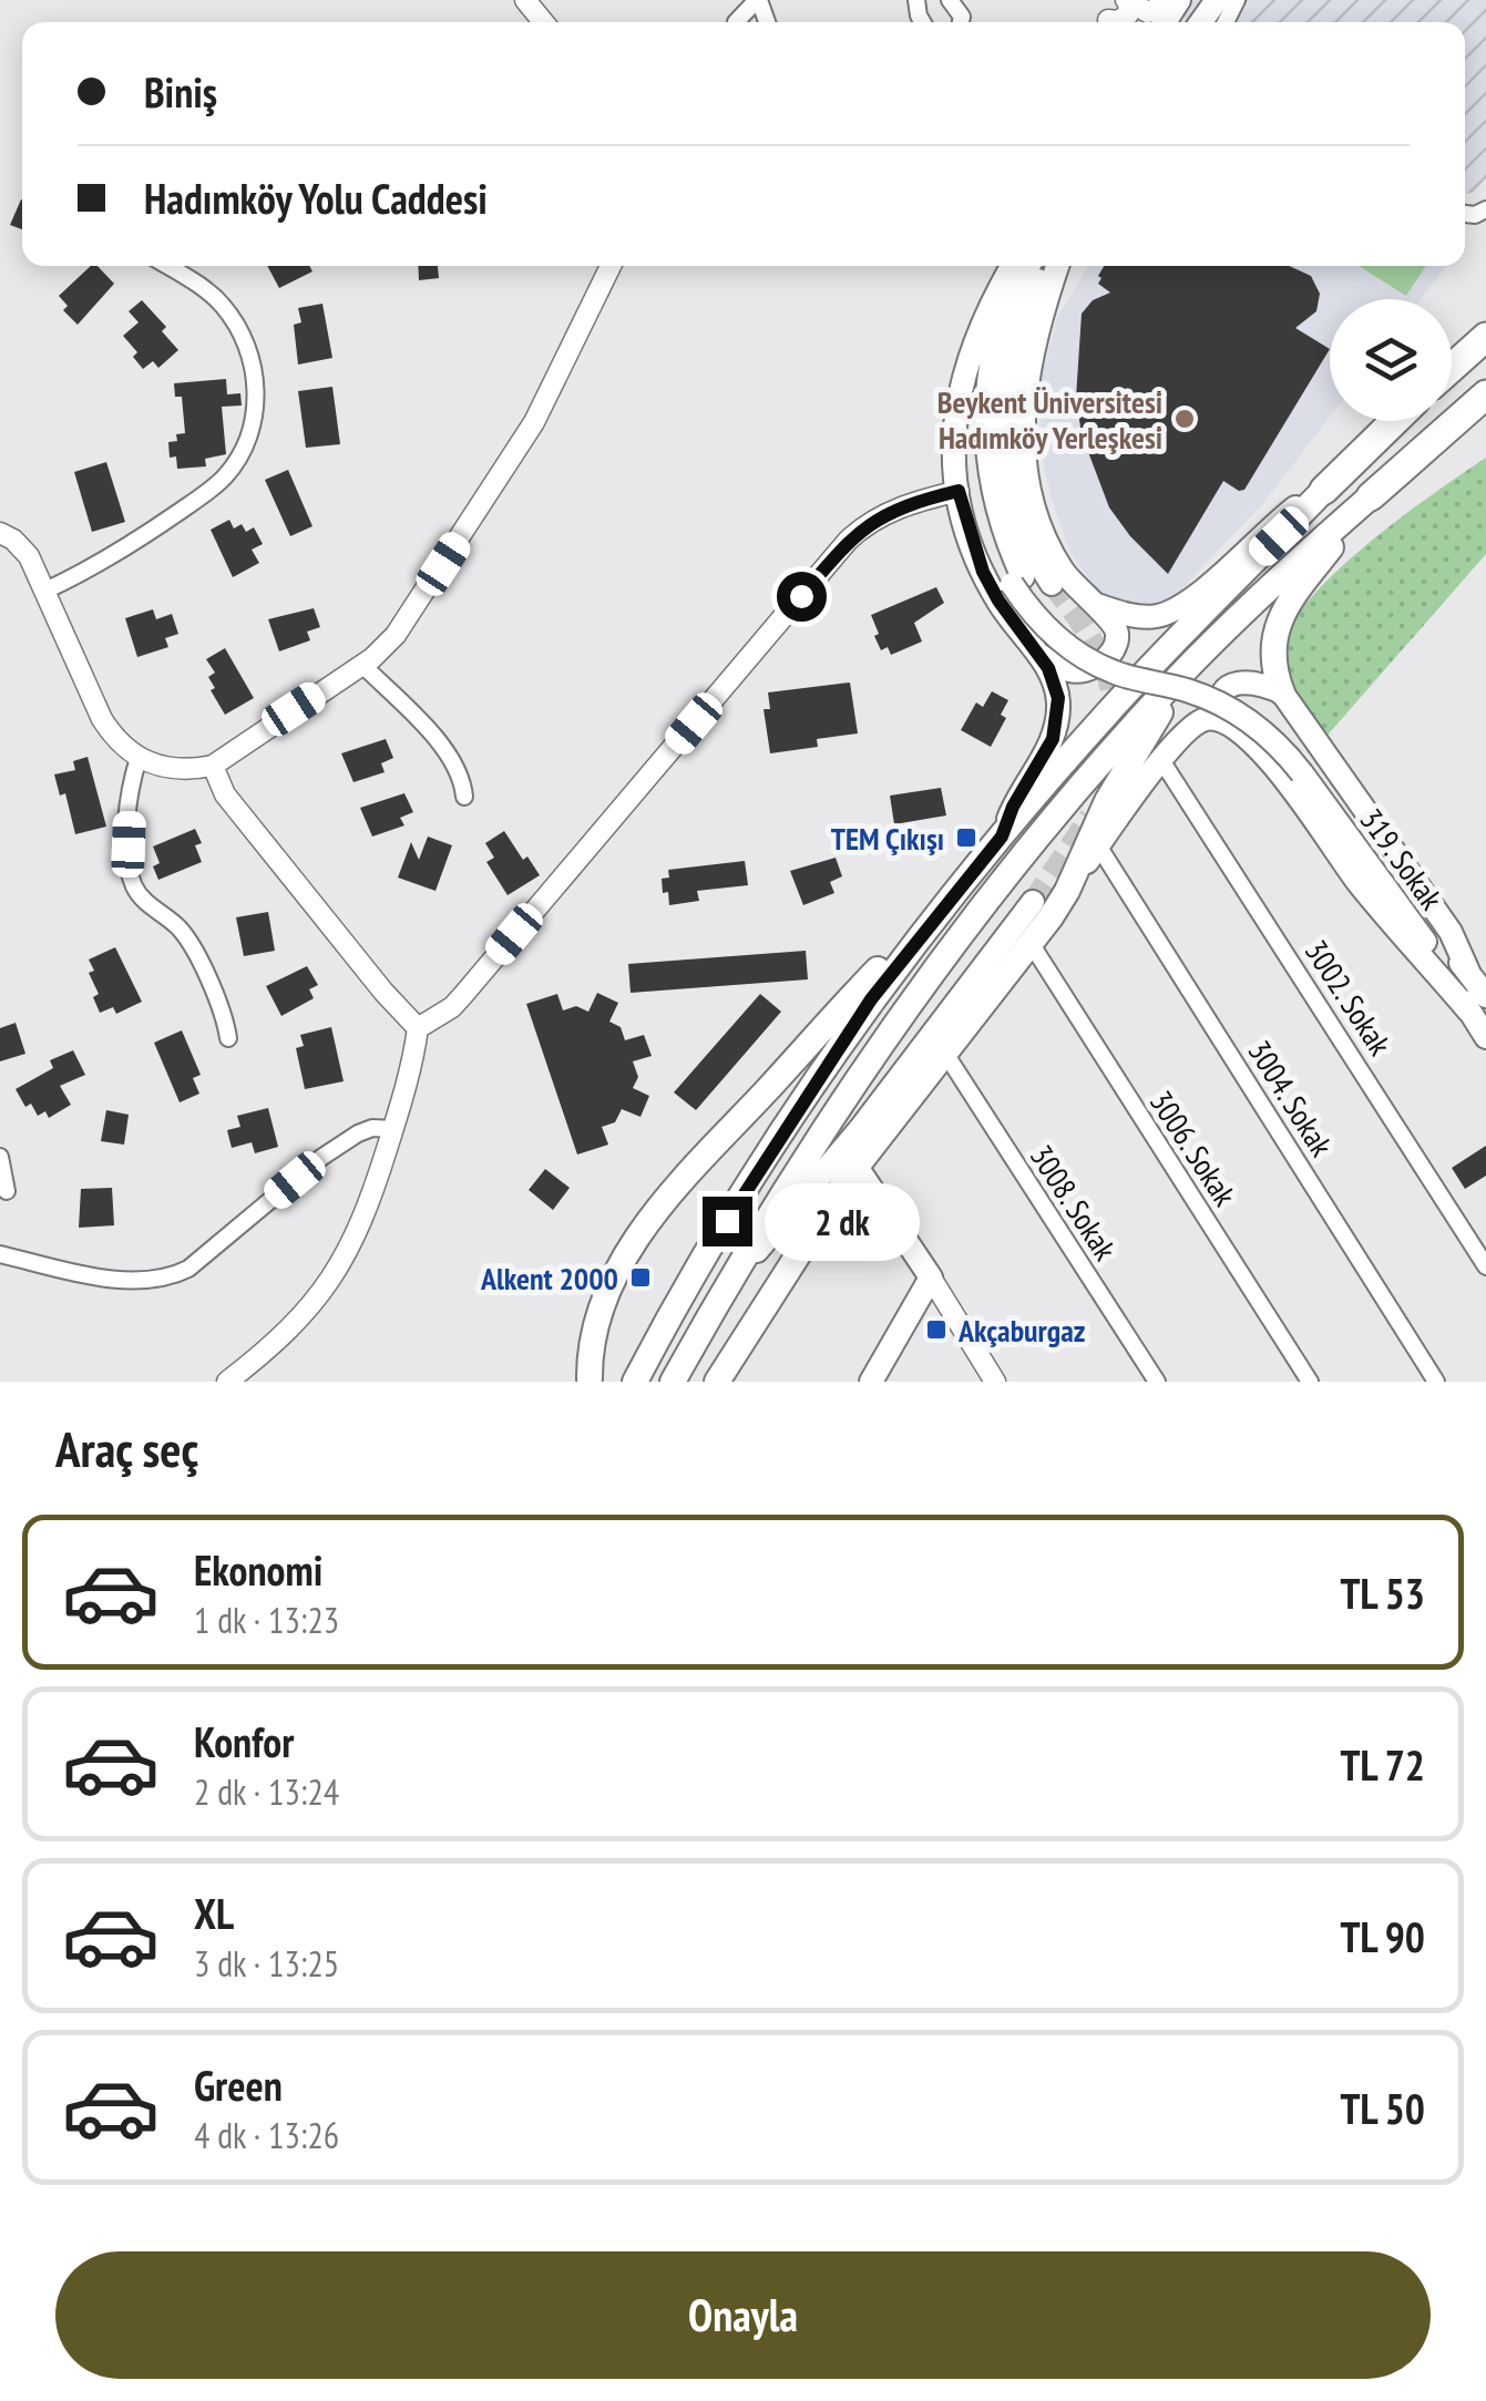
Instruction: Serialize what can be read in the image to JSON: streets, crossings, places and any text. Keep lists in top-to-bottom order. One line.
{"streets":{"main road":["319. Sokak"],"street":["3002. Sokak","3004. Sokak","3006. Sokak","3008. Sokak"]},"places":{"other":["Beykent Üniversitesi Hadımköy Yerleşkesi"],"transit":["TEM Çıkışı","Alkent 2000","Akçaburgaz"]},"page":{"banner":["Biniş","Hadımköy Yolu Caddesi"],"bubble":"2 dk","heading":"Araç seç","list":[{"name":"Ekonomi","note":"1 dk · 13:23","value":"TL 53"},{"name":"Konfor","note":"2 dk · 13:24","value":"TL 72"},{"name":"XL","note":"3 dk · 13:25","value":"TL 90"},{"name":"Green","note":"4 dk · 13:26","value":"TL 50"}],"buttons":"Onayla"}}
